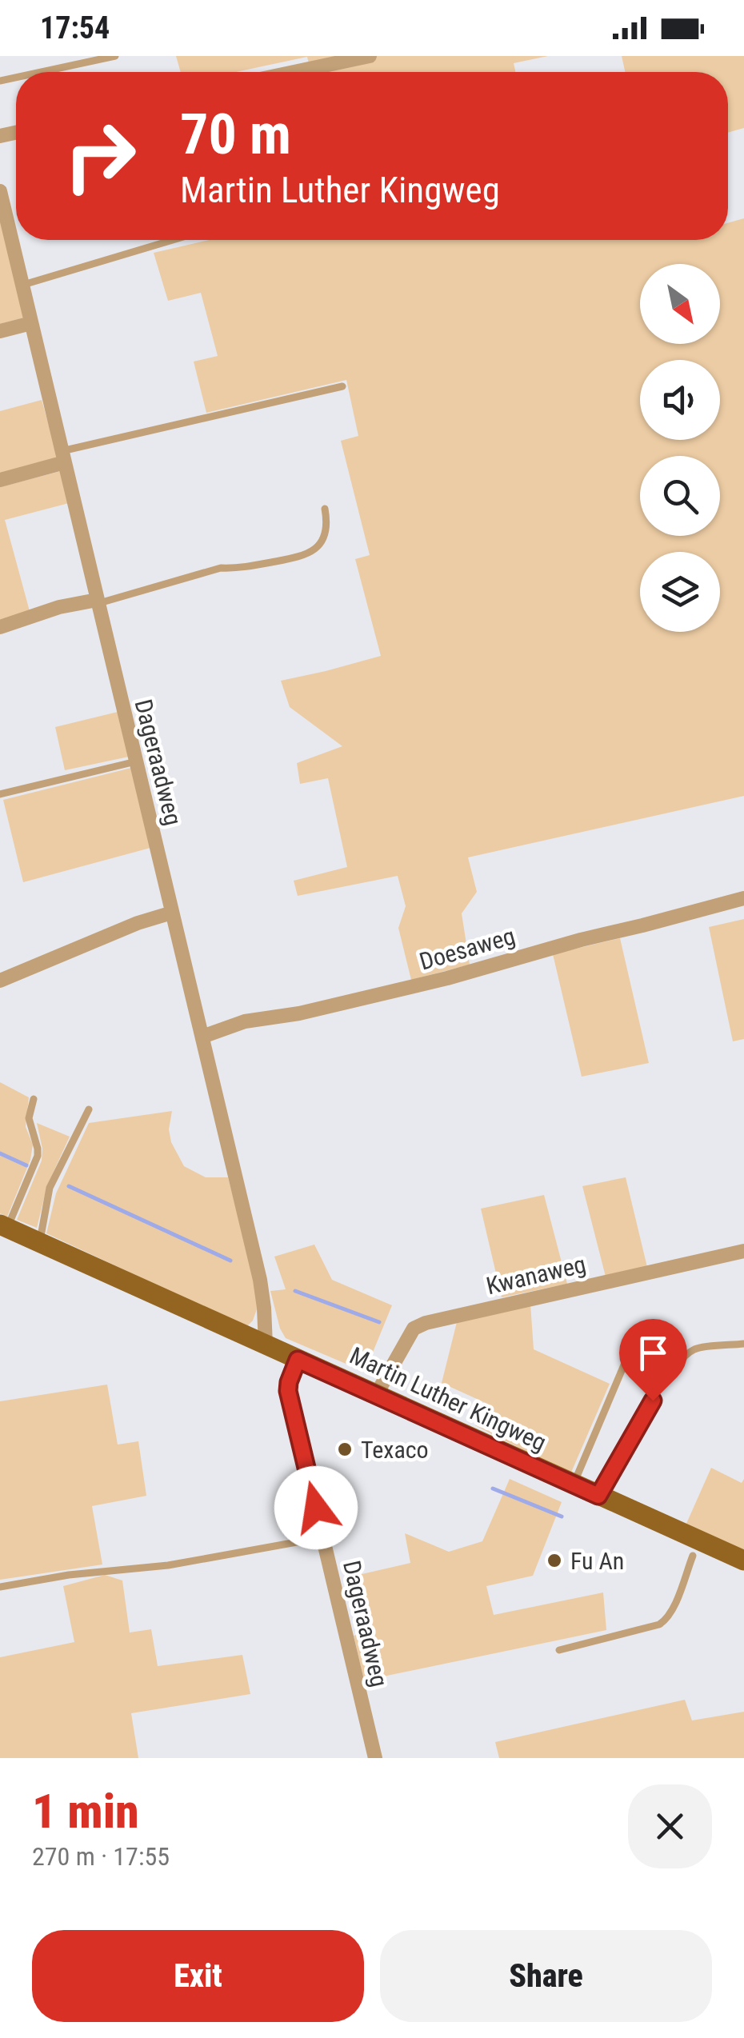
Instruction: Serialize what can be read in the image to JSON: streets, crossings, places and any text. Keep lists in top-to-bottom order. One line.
{"streets":{"main road":["Martin Luther Kingweg"],"street":["Dageraadweg","Doesaweg","Kwanaweg"]},"crossings":[["Dageraadweg","Doesaweg"],["Dageraadweg","Martin Luther Kingweg"],["Kwanaweg","Martin Luther Kingweg"]],"places":["Texaco","Fu An"],"north":"bottom right","page":{"status":"17:54","turn":["70 m","Martin Luther Kingweg"],"heading":["1 min","270 m · 17:55"],"buttons":["Exit","Share"]}}
